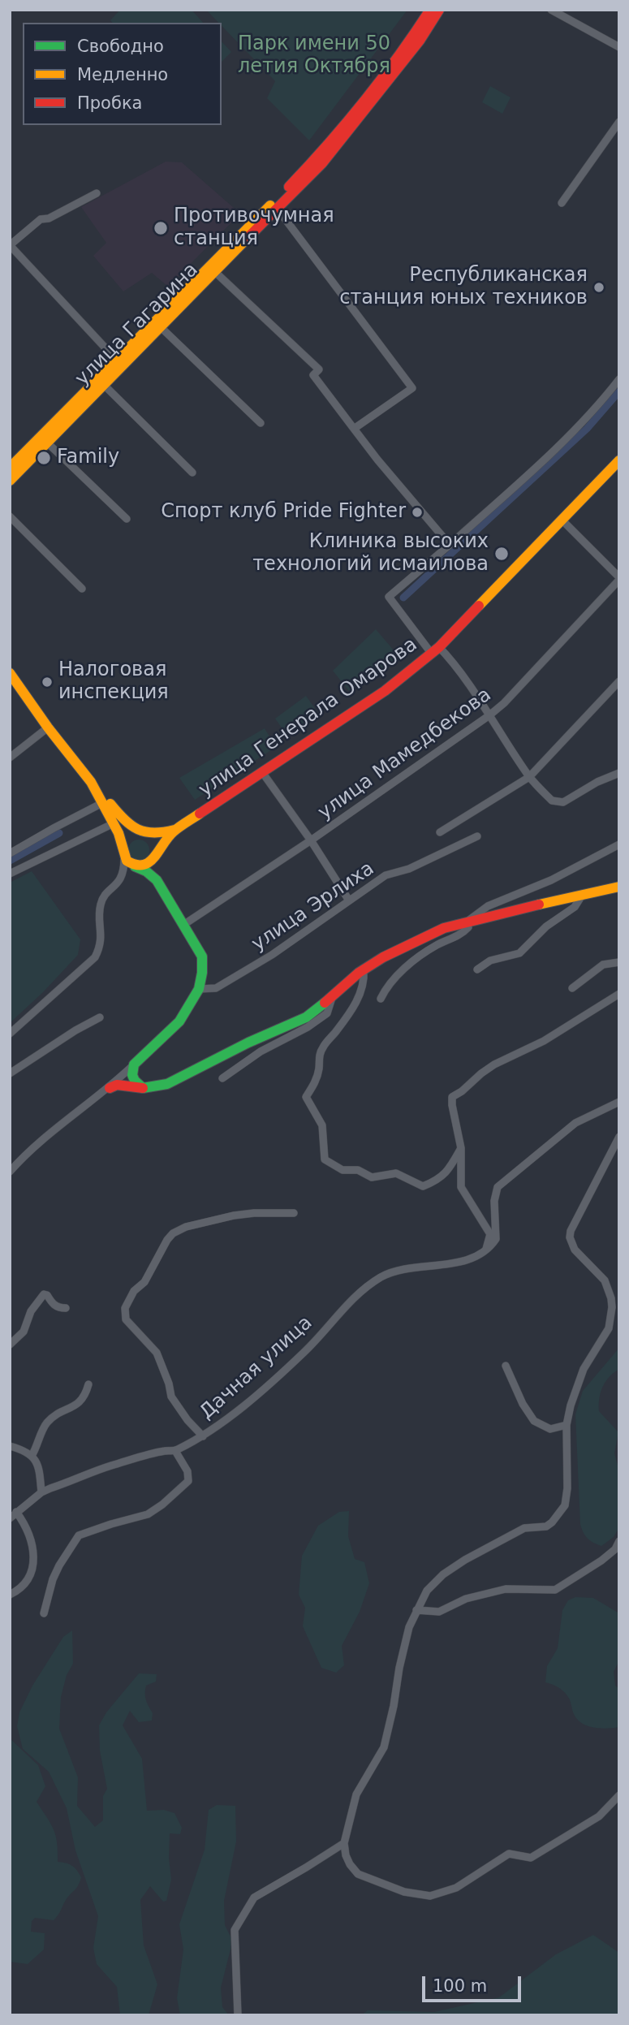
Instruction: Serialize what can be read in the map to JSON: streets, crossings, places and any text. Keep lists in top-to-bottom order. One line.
{"streets":{"main road":["улица Гагарина","улица Генерала Омарова"],"street":["улица Мамедбекова","улица Эрлиха","Дачная улица"]},"parks":["Парк имени 50 летия Октября"],"places":["Противочумная станция","Республиканская станция юных техников","Family","Спорт клуб Pride Fighter","Клиника высоких технологий исмаилова","Налоговая инспекция"],"legend":["Свободно","Медленно","Пробка"],"scale_bar":"100 m"}
